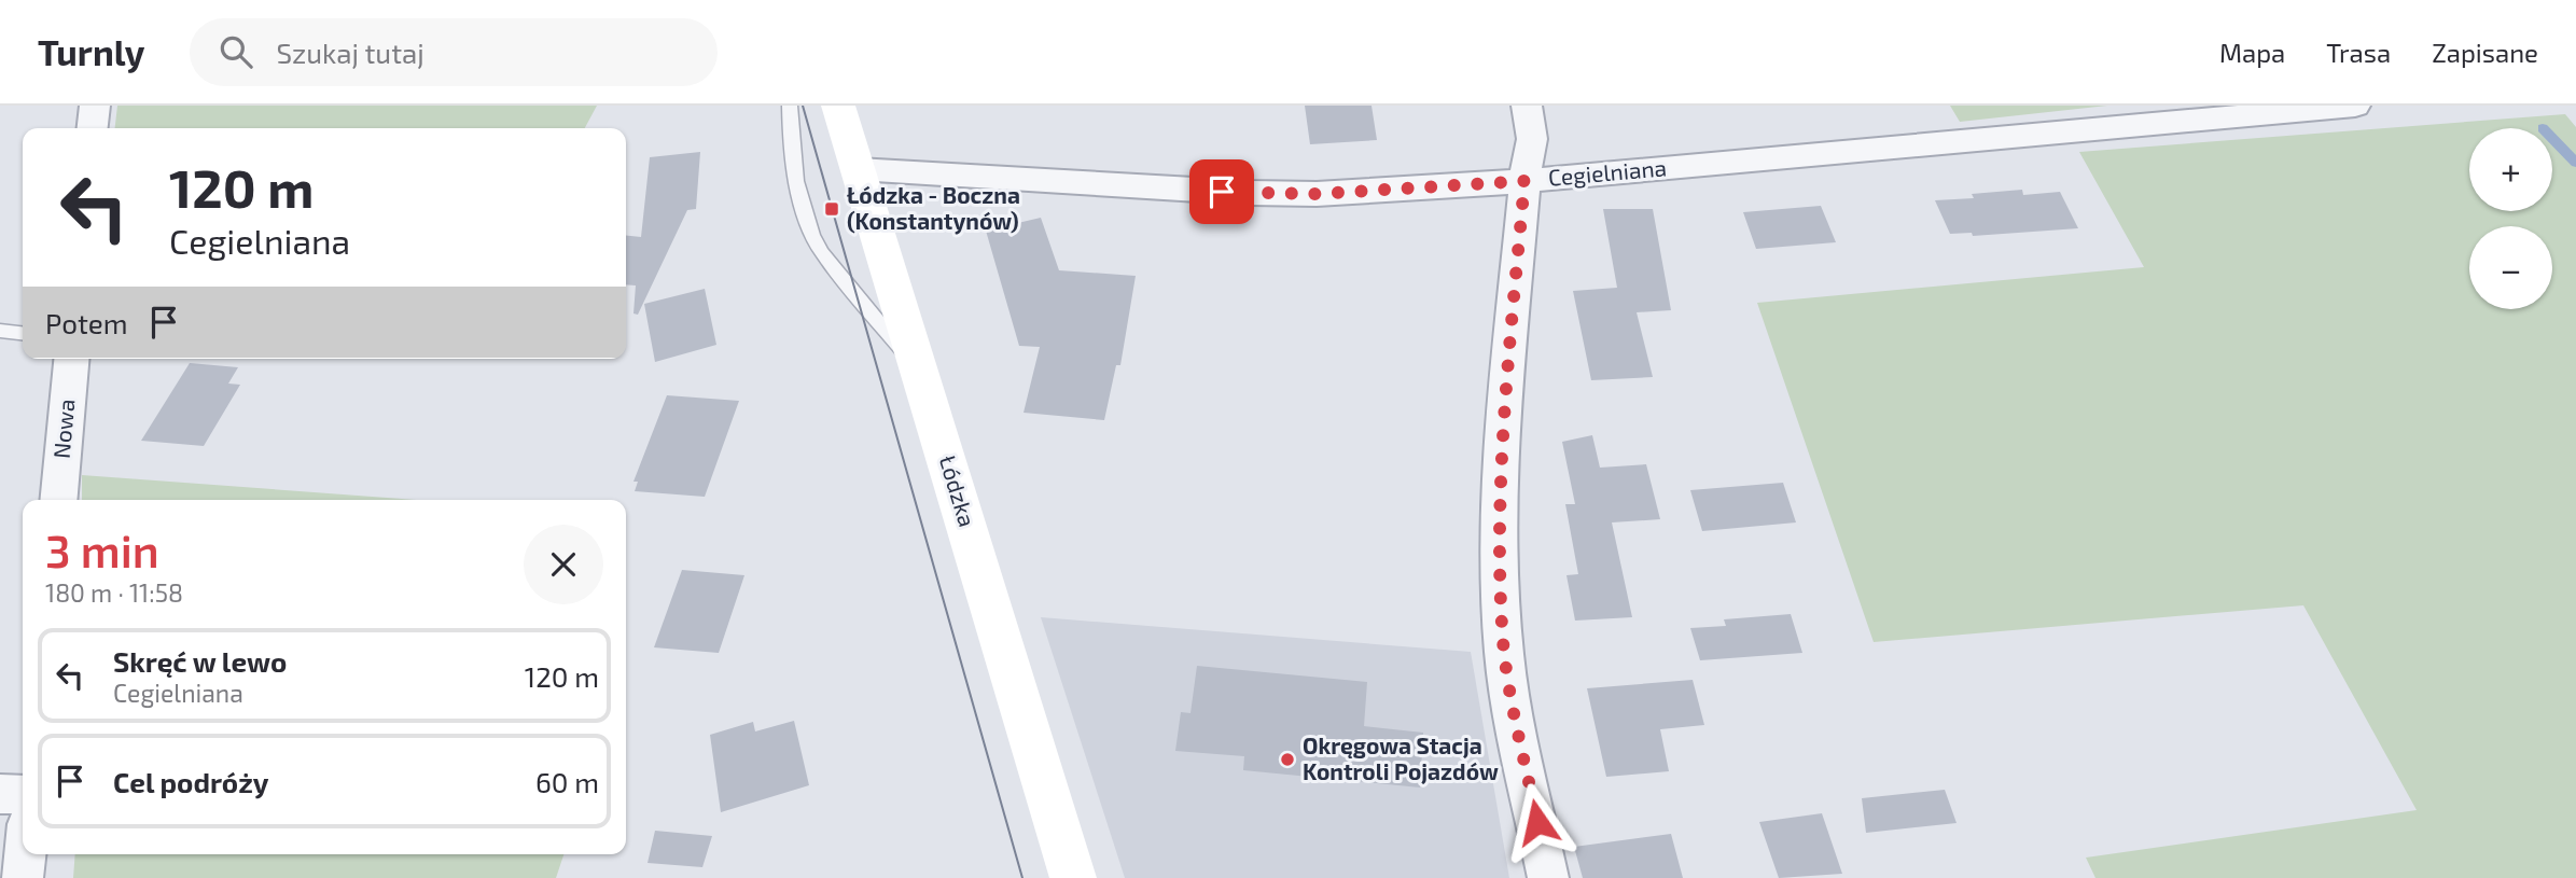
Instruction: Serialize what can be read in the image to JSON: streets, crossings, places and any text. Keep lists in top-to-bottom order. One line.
{"streets":{"main road":["Łódzka"],"street":["Cegielniana","Nowa"]},"crossings":[["Cegielniana","Łódzka"]],"places":{"transit":["Łódzka - Boczna (Konstantynów)"],"other":["Okręgowa Stacja Kontroli Pojazdów"]},"page":{"header":"Turnly","search":"Szukaj tutaj","nav":["Mapa","Trasa","Zapisane"],"map_buttons":["+","−"],"turn":["120 m","Cegielniana"],"then":"Potem","heading":["3 min","180 m · 11:58"],"list":[{"name":"Skręć w lewo","note":"Cegielniana","value":"120 m"},{"name":"Cel podróży","value":"60 m"}]}}
